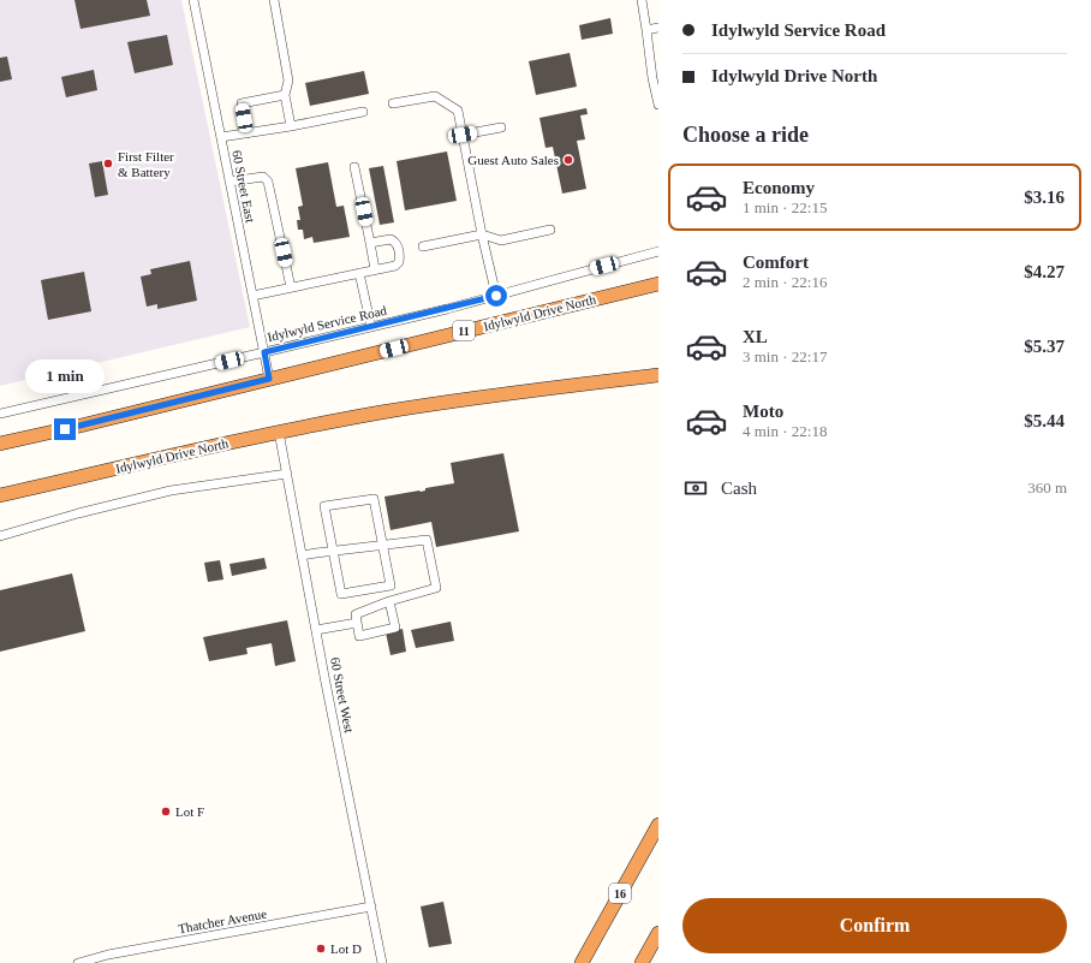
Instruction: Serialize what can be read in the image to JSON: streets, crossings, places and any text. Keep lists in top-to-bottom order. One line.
{"streets":{"highway":["Idylwyld Drive North","11","16"],"street":["60 Street East","Idylwyld Service Road","60 Street West","Thatcher Avenue"]},"crossings":[["60 Street East","Idylwyld Drive North"],["60 Street East","Idylwyld Service Road"],["Idylwyld Drive North","60 Street West"],["60 Street West","Thatcher Avenue"]],"places":["Guest Auto Sales","First Filter & Battery","Lot F","Lot D"],"page":{"banner":["Idylwyld Service Road","Idylwyld Drive North"],"heading":"Choose a ride","list":[{"name":"Economy","note":"1 min · 22:15","value":"$3.16"},{"name":"Comfort","note":"2 min · 22:16","value":"$4.27"},{"name":"XL","note":"3 min · 22:17","value":"$5.37"},{"name":"Moto","note":"4 min · 22:18","value":"$5.44"}],"bubble":"1 min","pay":["Cash","360 m"],"buttons":"Confirm"}}
